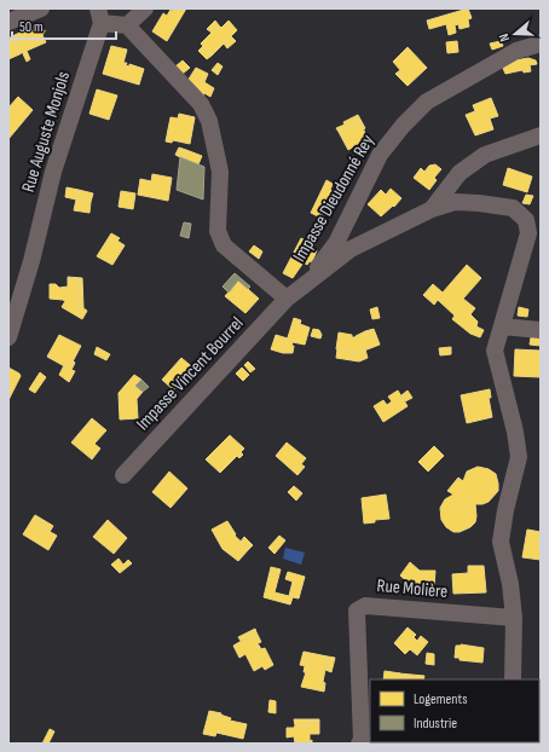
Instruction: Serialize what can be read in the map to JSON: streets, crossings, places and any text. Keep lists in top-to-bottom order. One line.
{"streets":{"street":["Rue Auguste Monjols","Impasse Dieudonné Rey","Impasse Vincent Bourrel","Rue Molière"]},"crossings":[["Impasse Dieudonné Rey","Impasse Vincent Bourrel"],["Impasse Vincent Bourrel","Rue Molière"]],"legend":["Logements","Industrie"],"scale_bar":"50 m","north":"left"}
